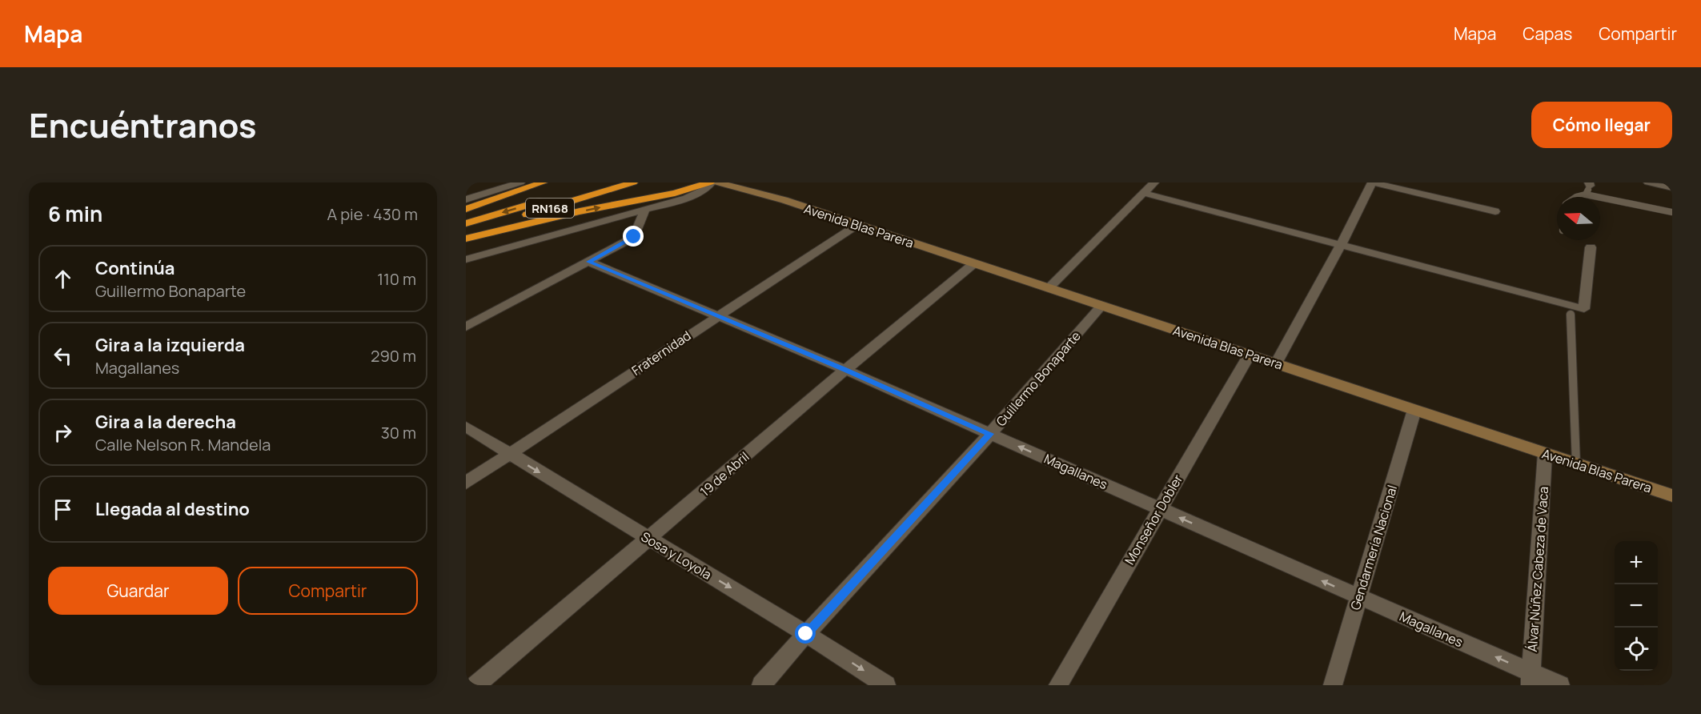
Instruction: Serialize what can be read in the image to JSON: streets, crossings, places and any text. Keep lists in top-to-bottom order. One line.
{"streets":{"highway":["RN168"],"main road":["Avenida Blas Parera"],"street":["Fraternidad","Guillermo Bonaparte","Magallanes","19 de Abril","Monseñor Dobler","Gendarmería Nacional","Sosa y Loyola","Álvar Núñez Cabeza de Vaca"]},"crossings":[["Avenida Blas Parera","Fraternidad"],["Avenida Blas Parera","Guillermo Bonaparte"],["Avenida Blas Parera","19 de Abril"],["Avenida Blas Parera","Monseñor Dobler"],["Avenida Blas Parera","Gendarmería Nacional"],["Avenida Blas Parera","Álvar Núñez Cabeza de Vaca"],["Fraternidad","Magallanes"],["Fraternidad","Sosa y Loyola"],["Guillermo Bonaparte","Magallanes"],["Guillermo Bonaparte","Sosa y Loyola"],["Magallanes","19 de Abril"],["Magallanes","Monseñor Dobler"],["Magallanes","Gendarmería Nacional"],["Magallanes","Álvar Núñez Cabeza de Vaca"],["19 de Abril","Sosa y Loyola"]],"one_way":["Magallanes","Sosa y Loyola"],"north":"left","page":{"header":"Mapa","nav":["Mapa","Capas","Compartir"],"title":"Encuéntranos","buttons":["Cómo llegar",["Guardar","Compartir"]],"heading":["6 min","A pie · 430 m"],"list":[["Continúa","Guillermo Bonaparte","110 m"],["Gira a la izquierda","Magallanes","290 m"],["Gira a la derecha","Calle Nelson R. Mandela","30 m"],"Llegada al destino"],"map_buttons":["+","−"]}}
